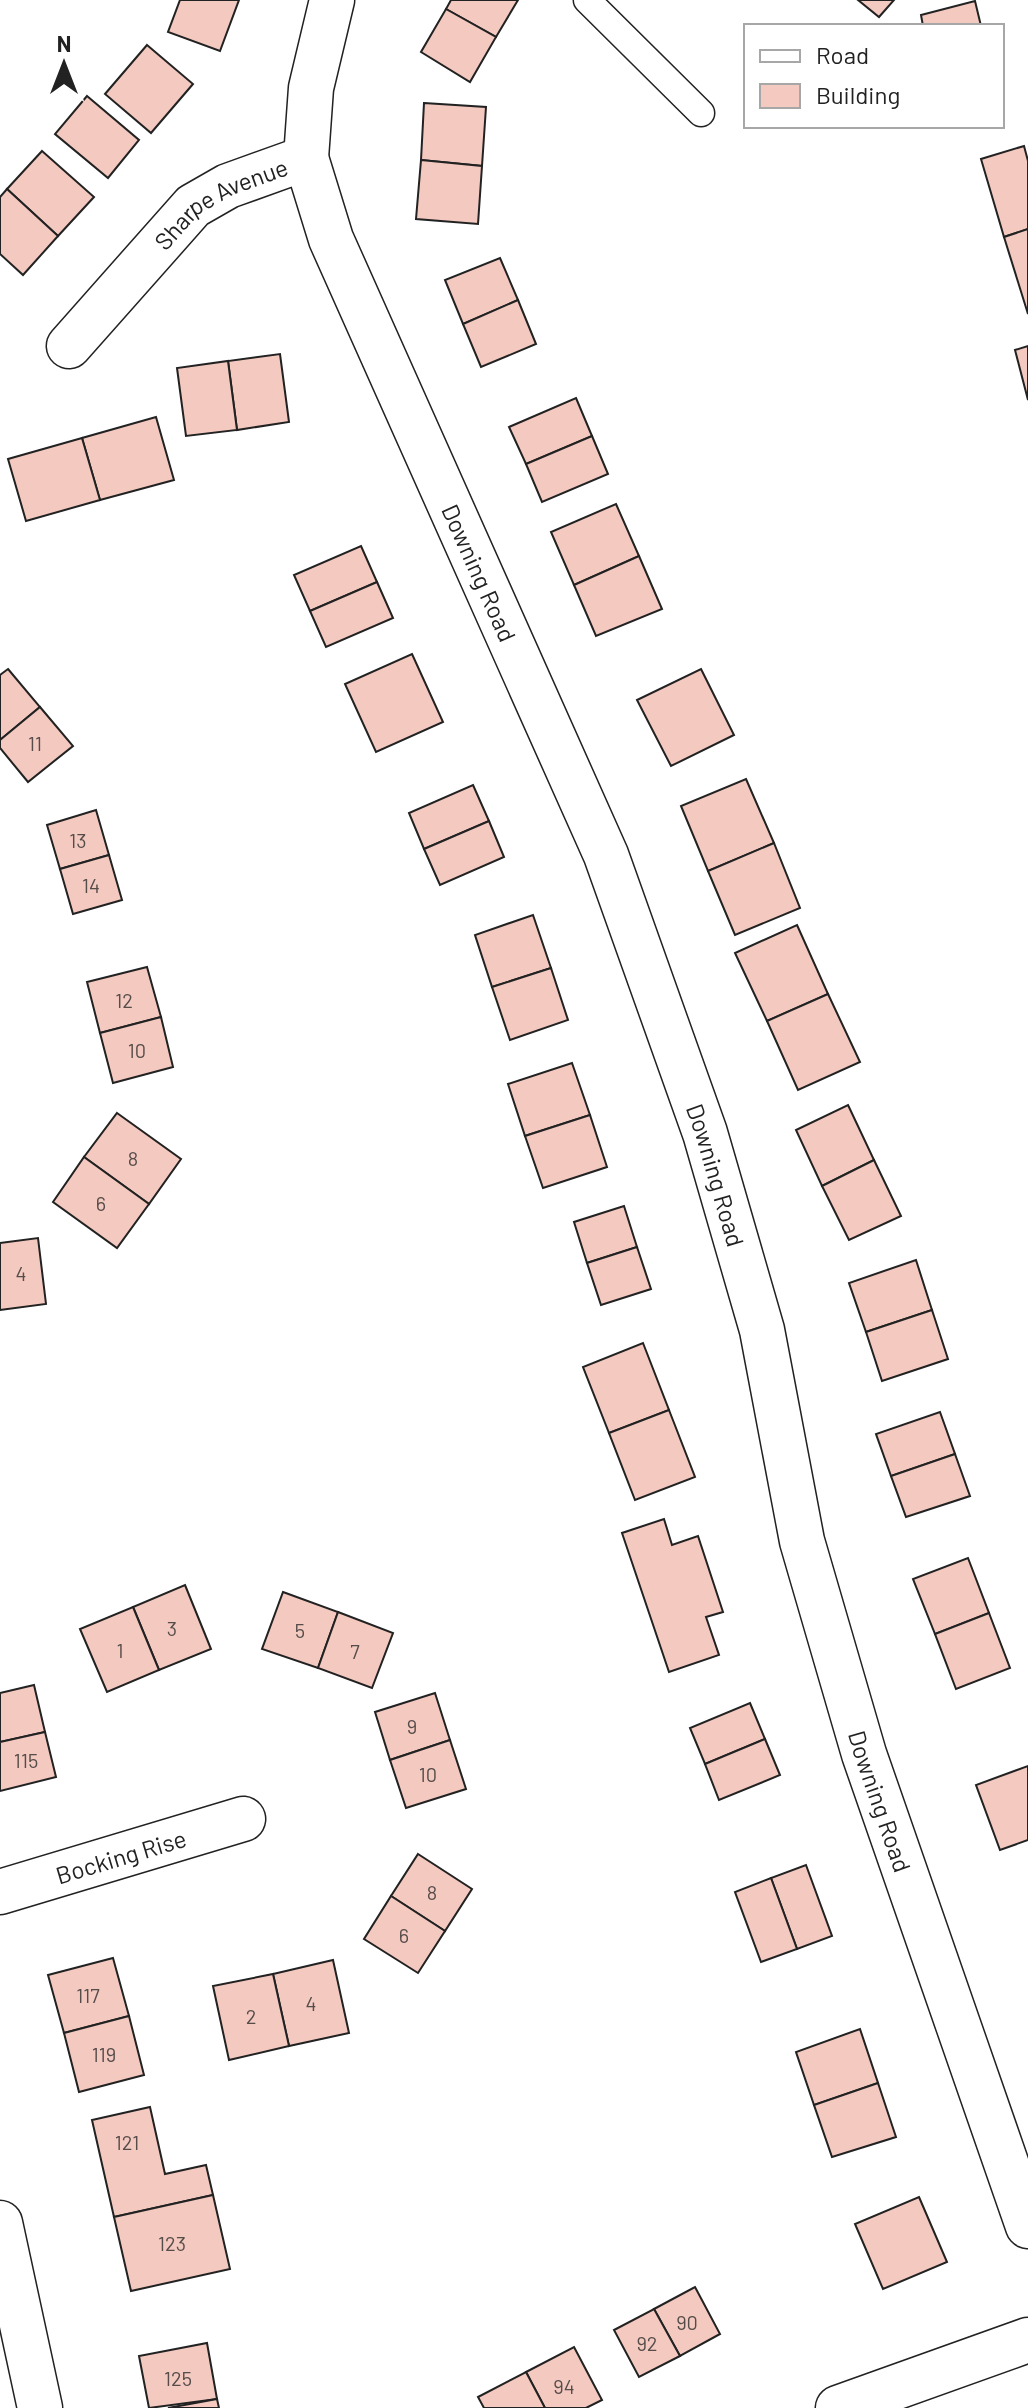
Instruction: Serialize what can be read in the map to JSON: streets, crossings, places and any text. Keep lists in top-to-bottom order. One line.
{"streets":{"street":["Sharpe Avenue","Downing Road","Bocking Rise"]},"crossings":[["Sharpe Avenue","Downing Road"]],"house_numbers":["11","13","14","12","10","8","6","4","3","5","1","7","9","115","10","8","6","117","4","2","119","121","123","90","92","125","94"],"legend":["Road","Building"],"north":"top"}
